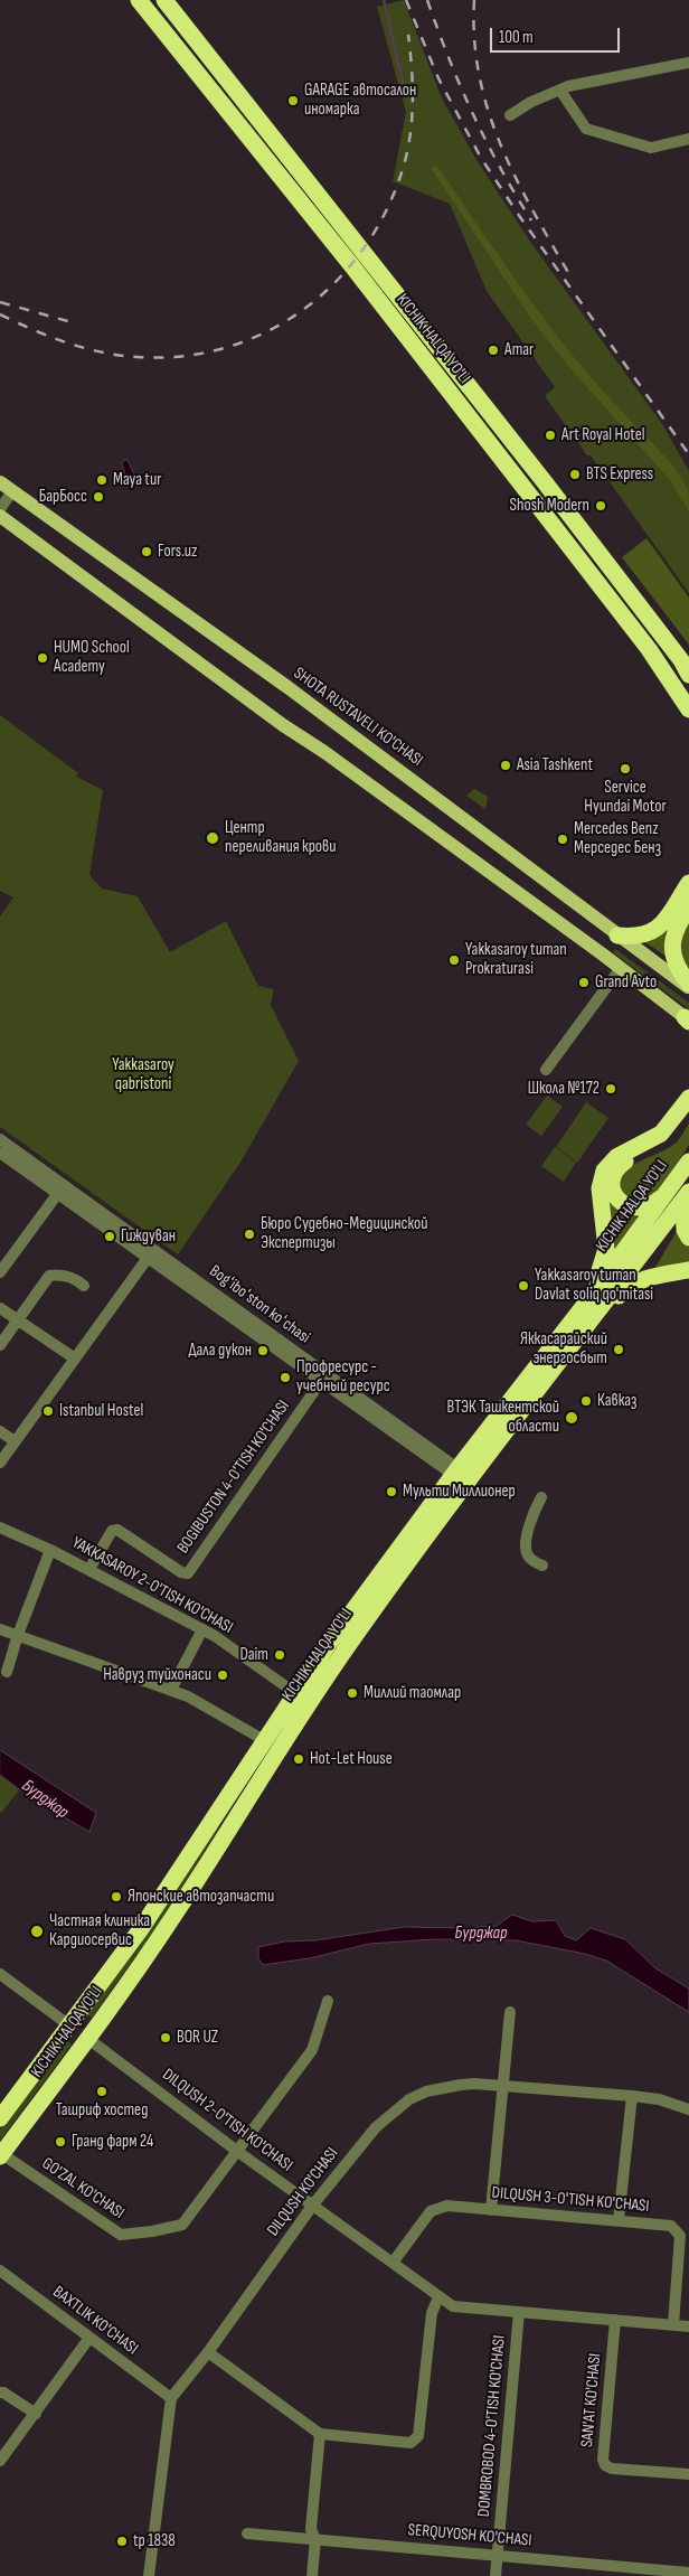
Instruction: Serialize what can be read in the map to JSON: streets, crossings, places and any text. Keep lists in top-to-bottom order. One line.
{"streets":{"highway":["KICHIK HALQA YO'LI"],"main road":["SHOTA RUSTAVELI KO'CHASI"],"street":["Bogʻiboʻston koʻchasi","BOGIBUSTON 4-O'TISH KO'CHASI","YAKKASAROY 2-O'TISH KO'CHASI","DILQUSH 2-O'TISH KO'CHASI","GO'ZAL KO'CHASI","DILQUSH KO'CHASI","DILQUSH 3-O'TISH KO'CHASI","BAXTLIK KO'CHASI","SAN'AT KO'CHASI","DOMBROBOD 4-O'TISH KO'CHASI","SERQUYOSH KO'CHASI"]},"crossings":[["KICHIK HALQA YO'LI","Bogʻiboʻston koʻchasi"],["KICHIK HALQA YO'LI","YAKKASAROY 2-O'TISH KO'CHASI"],["KICHIK HALQA YO'LI","DILQUSH 2-O'TISH KO'CHASI"],["KICHIK HALQA YO'LI","GO'ZAL KO'CHASI"],["Bogʻiboʻston koʻchasi","BOGIBUSTON 4-O'TISH KO'CHASI"],["BOGIBUSTON 4-O'TISH KO'CHASI","YAKKASAROY 2-O'TISH KO'CHASI"],["DILQUSH 2-O'TISH KO'CHASI","GO'ZAL KO'CHASI"],["DILQUSH 2-O'TISH KO'CHASI","DILQUSH KO'CHASI"],["DILQUSH 2-O'TISH KO'CHASI","DILQUSH 3-O'TISH KO'CHASI"],["DILQUSH 2-O'TISH KO'CHASI","SAN'AT KO'CHASI"],["DILQUSH 2-O'TISH KO'CHASI","DOMBROBOD 4-O'TISH KO'CHASI"],["DILQUSH KO'CHASI","BAXTLIK KO'CHASI"],["DOMBROBOD 4-O'TISH KO'CHASI","SERQUYOSH KO'CHASI"]],"water":["Бурджар"],"parks":["Yakkasaroy qabristoni"],"places":["GARAGE автосалон иномарка","Amar","Art Royal Hotel","BTS Express","Maya tur","БарБосс","Shosh Modern","Fors.uz","HUMO School Academy","Asia Tashkent","Service Hyundai Motor","Центр переливания крови","Mercedes Benz Мерседес Бенз","Yakkasaroy tuman Prokraturasi","Grand Avto","Школа №172","Бюро Судебно-Медицинской Экспертизы","Гиждуван","Yakkasaroy tuman Davlat soliq qo'mitasi","Яккасарайский энергосбыт","Дала дукон","Профресурс - учебный ресурс","Кавказ","Istanbul Hostel","ВТЭК Ташкентской области","Мульти Миллионер","Daim","Навруз туйхонаси","Миллий таомлар","Hot-Let House","Японские автозапчасти","Частная клиника Кардиосервис","BOR UZ","Ташриф хостед","Гранд фарм 24","tp 1838"],"scale_bar":"100 m"}
